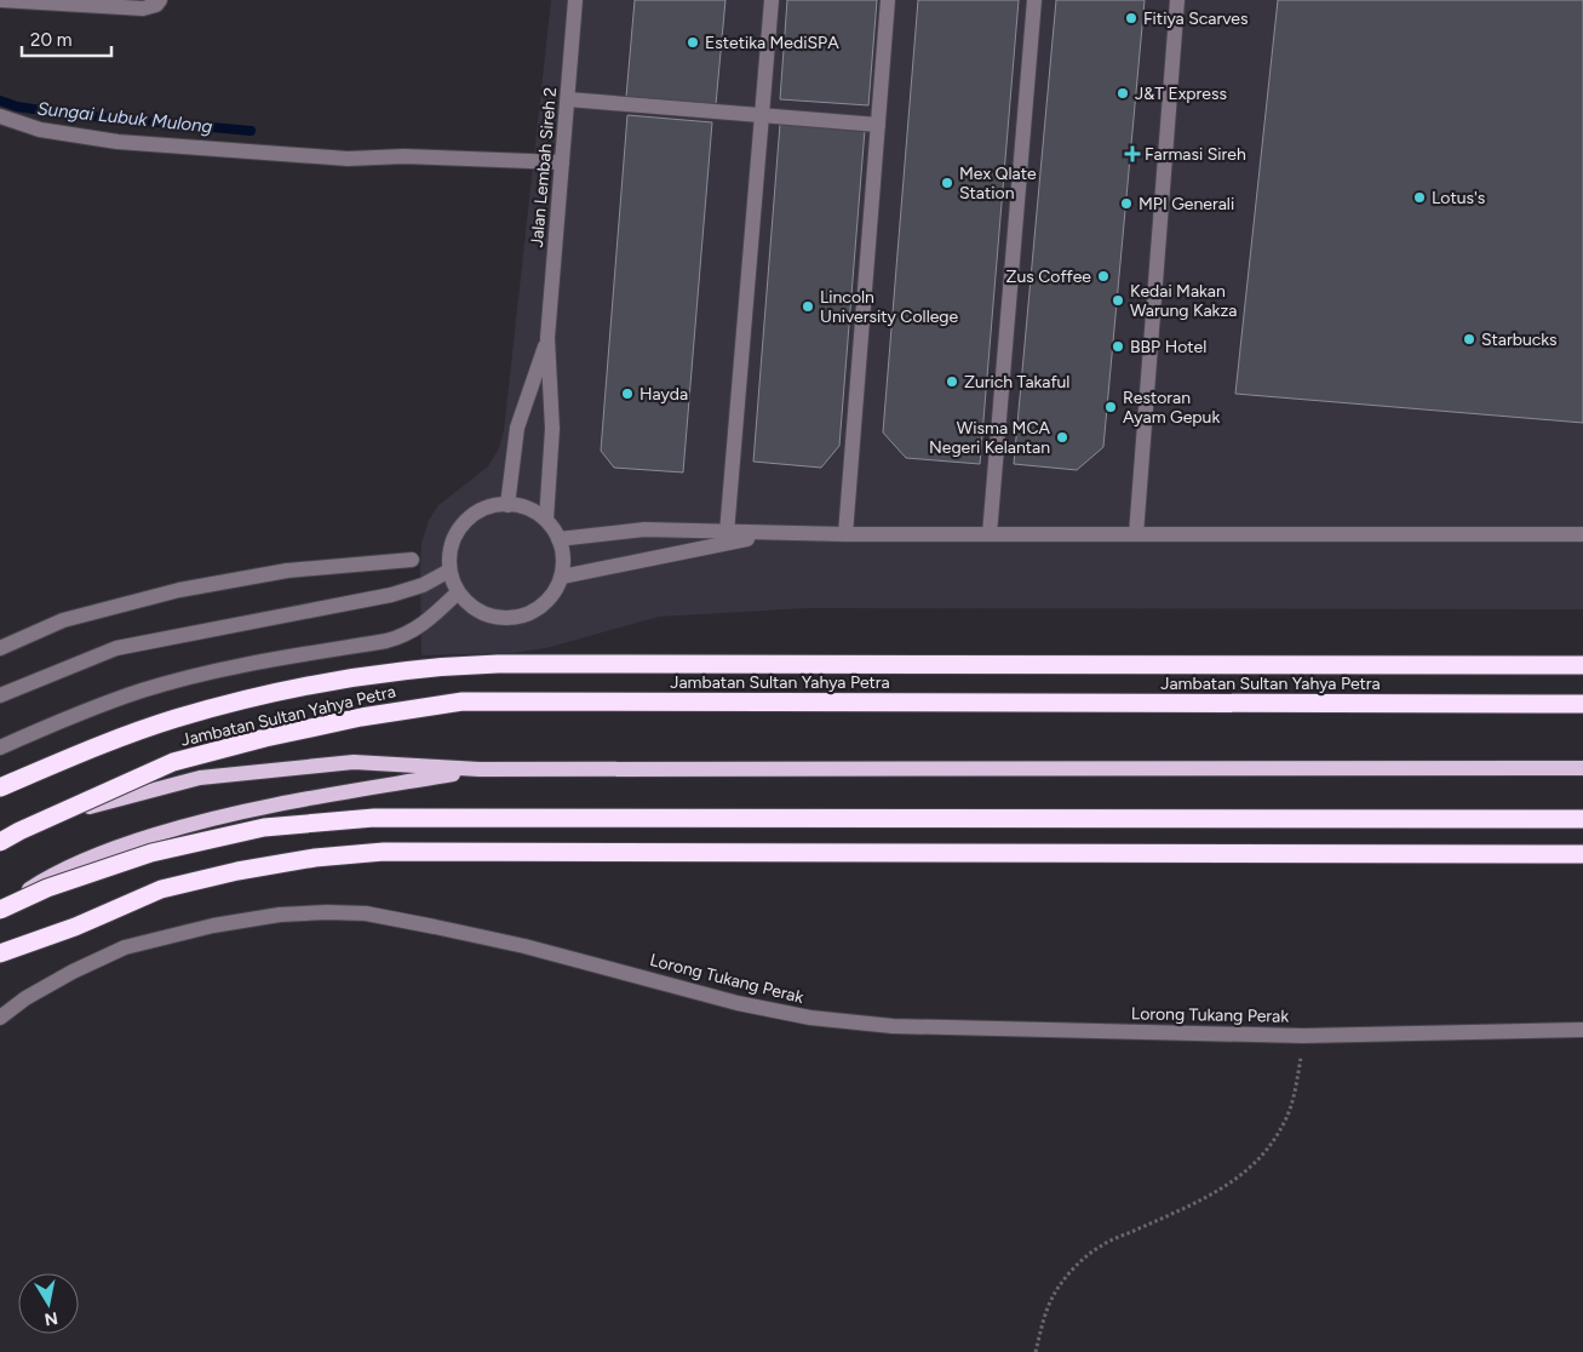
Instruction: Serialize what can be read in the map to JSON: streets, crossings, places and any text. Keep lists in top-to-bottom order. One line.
{"streets":{"highway":["Jambatan Sultan Yahya Petra"],"street":["Jalan Lembah Sireh 2","Lorong Tukang Perak"]},"water":["Sungai Lubuk Mulong"],"places":{"other":["Fitiya Scarves","Estetika MediSPA","J&T Express","Mex Qlate Station","Lotus's","MPI Generali","Zus Coffee","Kedai Makan Warung Kakza","Lincoln University College","Starbucks","BBP Hotel","Zurich Takaful","Hayda","Restoran Ayam Gepuk","Wisma MCA Negeri Kelantan"],"health":["Farmasi Sireh"]},"scale_bar":"20 m","north":"bottom"}
